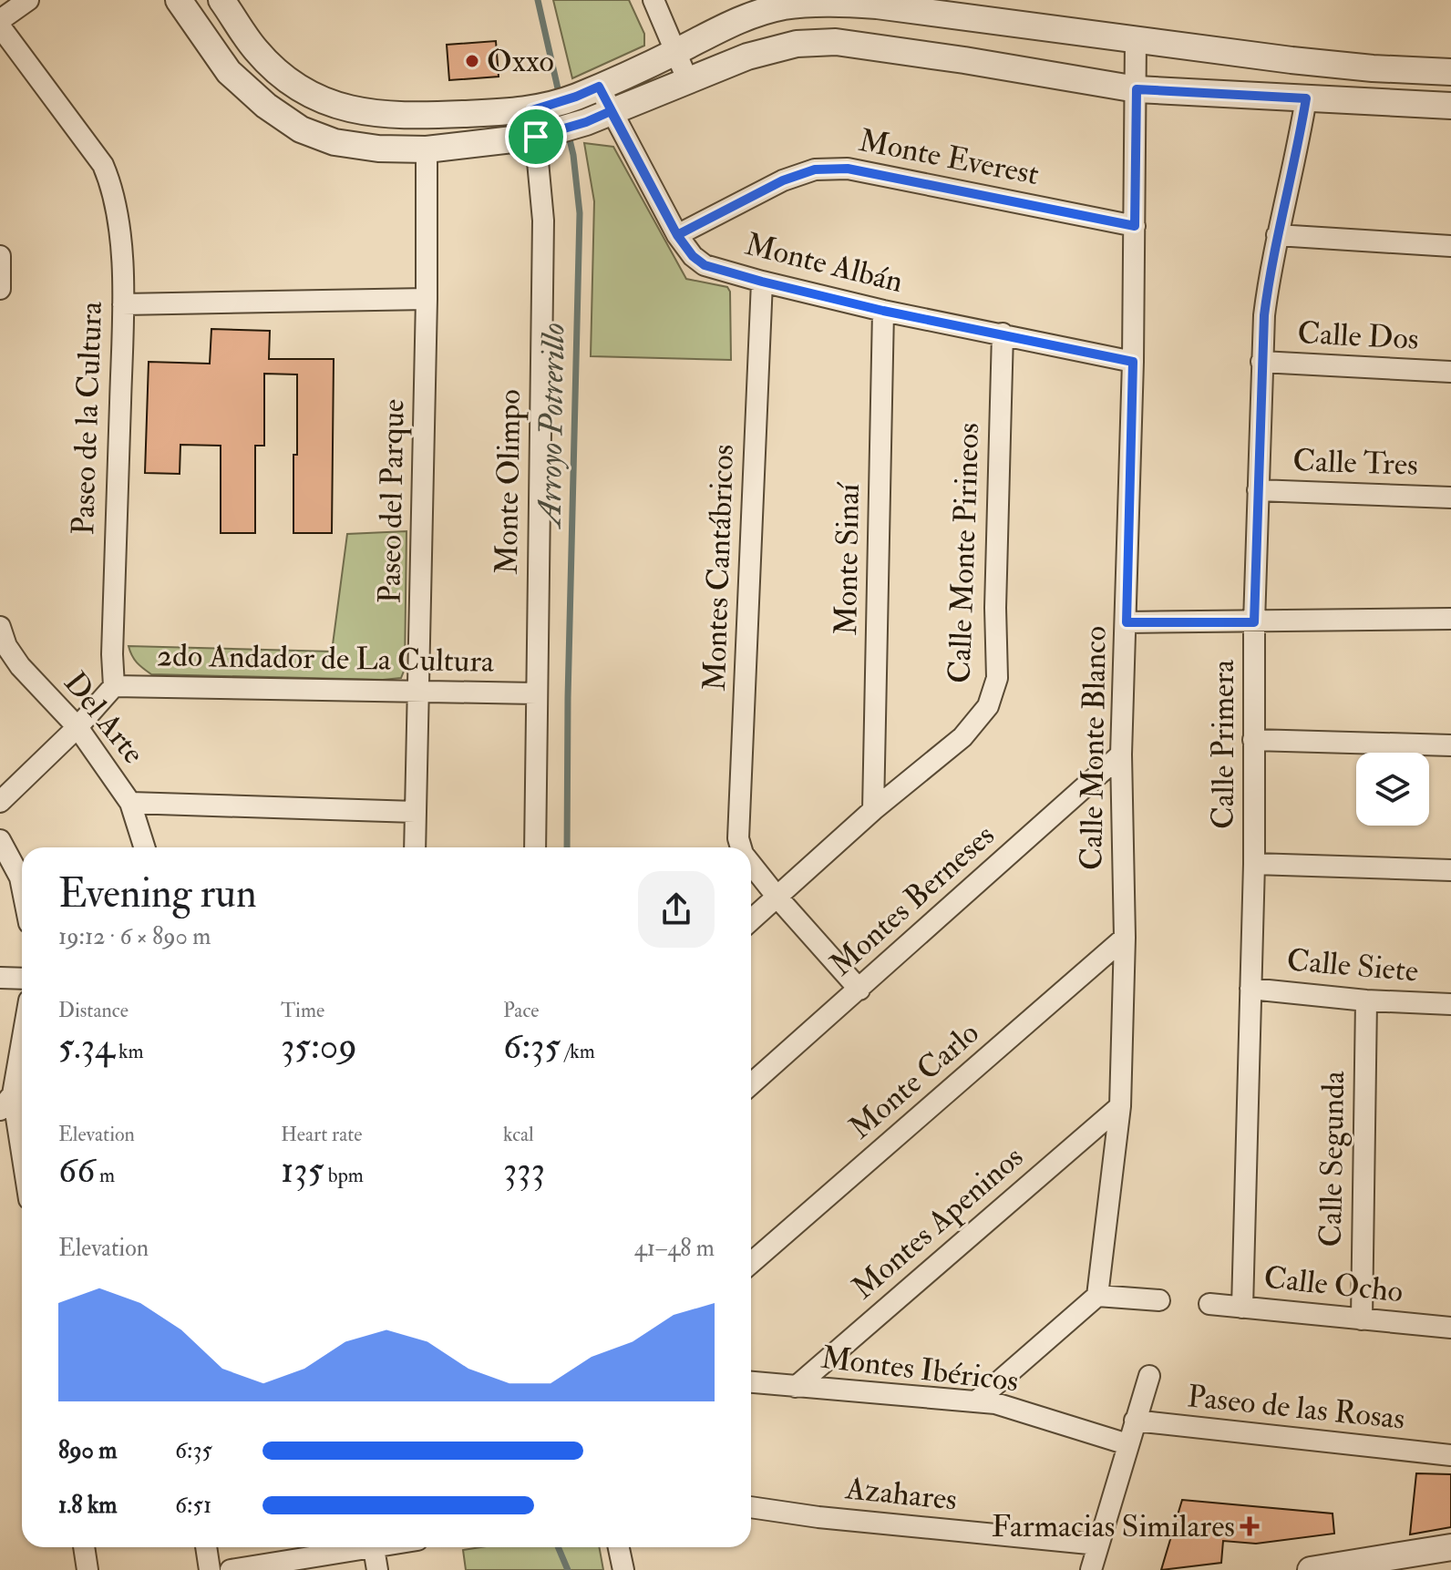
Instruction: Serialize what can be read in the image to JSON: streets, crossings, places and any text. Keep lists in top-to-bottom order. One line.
{"streets":{"street":["Monte Everest","Monte Albán","Calle Dos","Paseo de la Cultura","Calle Tres","Monte Olimpo","Paseo del Parque","Calle Monte Pirineos","Monte Sinaí","Montes Cantábricos","2do Andador de La Cultura","Del Arte","Calle Primera","Calle Monte Blanco","Montes Berneses","Calle Siete","Monte Carlo","Calle Segunda","Montes Apeninos","Calle Ocho","Montes Ibéricos","Paseo de las Rosas","Azahares"]},"crossings":[["Monte Everest","Monte Albán"],["Monte Everest","Calle Monte Blanco"],["Monte Albán","Calle Monte Pirineos"],["Monte Albán","Monte Sinaí"],["Monte Albán","Montes Cantábricos"],["Monte Albán","Calle Monte Blanco"],["Calle Dos","Calle Primera"],["Paseo de la Cultura","2do Andador de La Cultura"],["Calle Tres","Calle Primera"],["Monte Olimpo","2do Andador de La Cultura"],["Paseo del Parque","2do Andador de La Cultura"],["Calle Monte Pirineos","Monte Sinaí"],["Calle Monte Pirineos","Montes Cantábricos"],["Montes Cantábricos","Montes Berneses"],["Calle Primera","Calle Siete"],["Calle Primera","Calle Ocho"],["Calle Monte Blanco","Montes Berneses"],["Calle Monte Blanco","Monte Carlo"],["Calle Monte Blanco","Montes Apeninos"],["Calle Siete","Calle Segunda"],["Calle Segunda","Calle Ocho"],["Montes Apeninos","Montes Ibéricos"]],"water":["Arroyo Potrerillo"],"places":{"other":["Oxxo"],"health":["Farmacias Similares"]},"page":{"heading":["Evening run","19:12 · 6 × 890 m"],"stats":[["Distance","5.34 km"],["Time","35:09"],["Pace","6:35 /km"],["Elevation","66 m"],["Heart rate","135 bpm"],["kcal","333"]],"chart":["Elevation","41–48 m"],"list":[{"name":"890 m","note":"6:35"},{"name":"1.8 km","note":"6:51"}]}}
